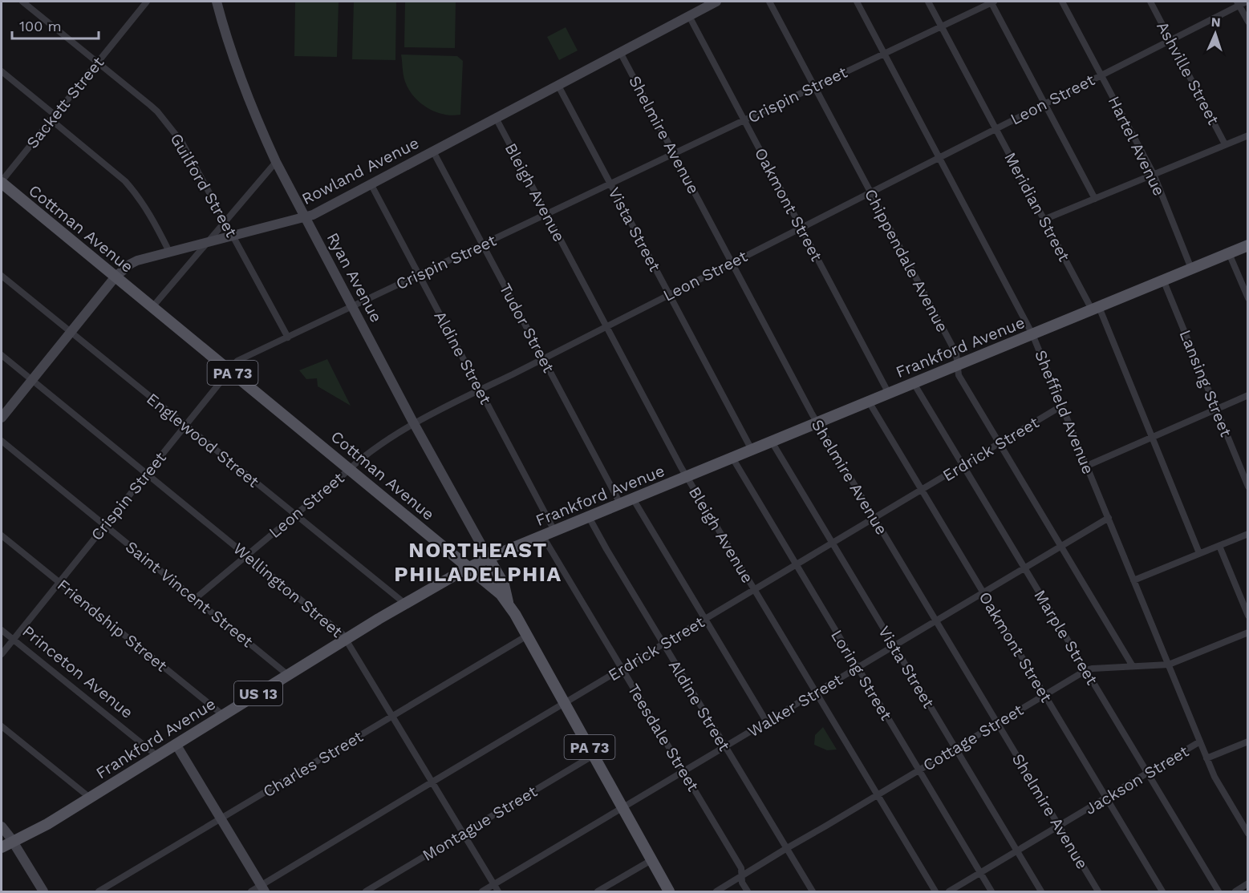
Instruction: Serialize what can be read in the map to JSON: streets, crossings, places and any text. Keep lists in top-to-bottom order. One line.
{"streets":{"main road":["Cottman Avenue","Frankford Avenue","PA 73","US 13"],"street":["Ashville Street","Crispin Street","Leon Street","Sackett Street","Shelmire Avenue","Hartel Avenue","Rowland Avenue","Guilford Street","Bleigh Avenue","Oakmont Street","Meridian Street","Vista Street","Chippendale Avenue","Ryan Avenue","Tudor Street","Aldine Street","Lansing Street","Sheffield Avenue","Englewood Street","Erdrick Street","Wellington Street","Saint Vincent Street","Friendship Street","Marple Street","Princeton Avenue","Loring Street","Walker Street","Teesdale Street","Cottage Street","Charles Street","Jackson Street","Montague Street"]},"crossings":[["Ashville Street","Leon Street"],["Crispin Street","Shelmire Avenue"],["Crispin Street","Guilford Street"],["Crispin Street","Bleigh Avenue"],["Crispin Street","Oakmont Street"],["Crispin Street","Meridian Street"],["Crispin Street","Cottman Avenue"],["Crispin Street","Vista Street"],["Crispin Street","Chippendale Avenue"],["Crispin Street","Ryan Avenue"],["Crispin Street","Tudor Street"],["Crispin Street","Aldine Street"],["Crispin Street","Sheffield Avenue"],["Crispin Street","Englewood Street"],["Crispin Street","Wellington Street"],["Crispin Street","Saint Vincent Street"],["Crispin Street","Friendship Street"],["Crispin Street","Princeton Avenue"],["Leon Street","Shelmire Avenue"],["Leon Street","Hartel Avenue"],["Leon Street","Bleigh Avenue"],["Leon Street","Oakmont Street"],["Leon Street","Meridian Street"],["Leon Street","Cottman Avenue"],["Leon Street","Vista Street"],["Leon Street","Chippendale Avenue"],["Leon Street","Ryan Avenue"],["Leon Street","Tudor Street"],["Leon Street","Aldine Street"],["Leon Street","Sheffield Avenue"],["Leon Street","Englewood Street"],["Leon Street","Wellington Street"],["Leon Street","Saint Vincent Street"],["Sackett Street","Guilford Street"],["Sackett Street","Cottman Avenue"],["Shelmire Avenue","Rowland Avenue"],["Shelmire Avenue","Frankford Avenue"],["Shelmire Avenue","Erdrick Street"],["Shelmire Avenue","Walker Street"],["Shelmire Avenue","Cottage Street"],["Shelmire Avenue","Jackson Street"],["Hartel Avenue","Frankford Avenue"],["Rowland Avenue","Guilford Street"],["Rowland Avenue","Bleigh Avenue"],["Rowland Avenue","Oakmont Street"],["Rowland Avenue","Cottman Avenue"],["Rowland Avenue","Vista Street"],["Rowland Avenue","Ryan Avenue"],["Rowland Avenue","Tudor Street"],["Rowland Avenue","Aldine Street"],["Rowland Avenue","Englewood Street"],["Rowland Avenue","Wellington Street"],["Bleigh Avenue","Frankford Avenue"],["Bleigh Avenue","Erdrick Street"],["Bleigh Avenue","Walker Street"],["Bleigh Avenue","Cottage Street"],["Oakmont Street","Frankford Avenue"],["Oakmont Street","Erdrick Street"],["Oakmont Street","Walker Street"],["Oakmont Street","Cottage Street"],["Oakmont Street","Jackson Street"],["Meridian Street","Frankford Avenue"],["Cottman Avenue","Frankford Avenue"],["Cottman Avenue","Erdrick Street"],["Cottman Avenue","Walker Street"],["Cottman Avenue","Charles Street"],["Cottman Avenue","Montague Street"],["Vista Street","Frankford Avenue"],["Vista Street","Erdrick Street"],["Vista Street","Walker Street"],["Vista Street","Cottage Street"],["Vista Street","Jackson Street"],["Chippendale Avenue","Frankford Avenue"],["Chippendale Avenue","Erdrick Street"],["Chippendale Avenue","Walker Street"],["Chippendale Avenue","Cottage Street"],["Ryan Avenue","Frankford Avenue"],["Tudor Street","Frankford Avenue"],["Frankford Avenue","Aldine Street"],["Frankford Avenue","Lansing Street"],["Frankford Avenue","Sheffield Avenue"],["Frankford Avenue","Englewood Street"],["Frankford Avenue","Wellington Street"],["Frankford Avenue","Saint Vincent Street"],["Frankford Avenue","Friendship Street"],["Frankford Avenue","Marple Street"],["Frankford Avenue","Princeton Avenue"],["Frankford Avenue","Loring Street"],["Frankford Avenue","Teesdale Street"],["Aldine Street","Erdrick Street"],["Aldine Street","Walker Street"],["Aldine Street","Cottage Street"],["Sheffield Avenue","Erdrick Street"],["Sheffield Avenue","Walker Street"],["Sheffield Avenue","Cottage Street"],["Sheffield Avenue","Jackson Street"],["Erdrick Street","Wellington Street"],["Erdrick Street","Marple Street"],["Erdrick Street","Loring Street"],["Erdrick Street","Teesdale Street"],["Wellington Street","Walker Street"],["Wellington Street","Charles Street"],["Wellington Street","Montague Street"],["Marple Street","Walker Street"],["Marple Street","Cottage Street"],["Marple Street","Jackson Street"],["Loring Street","Walker Street"],["Loring Street","Cottage Street"],["Loring Street","Jackson Street"],["Walker Street","Teesdale Street"],["Teesdale Street","Cottage Street"]],"districts":["NORTHEAST PHILADELPHIA"],"scale_bar":"100 m","north":"top"}
